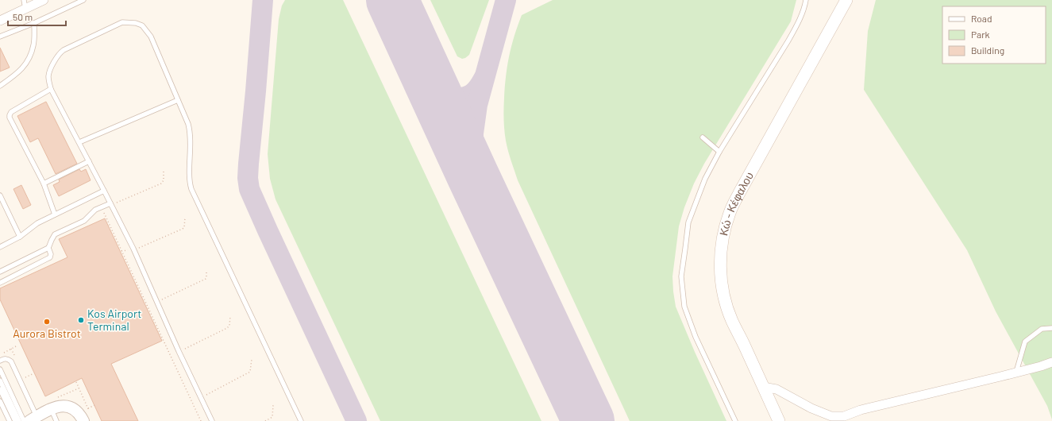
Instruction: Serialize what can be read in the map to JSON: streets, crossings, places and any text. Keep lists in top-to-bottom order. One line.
{"streets":{"main road":["Κώ - Κέφαλου"]},"places":["Kos Airport Terminal","Aurora Bistrot"],"legend":["Road","Park","Building"],"scale_bar":"50 m"}
